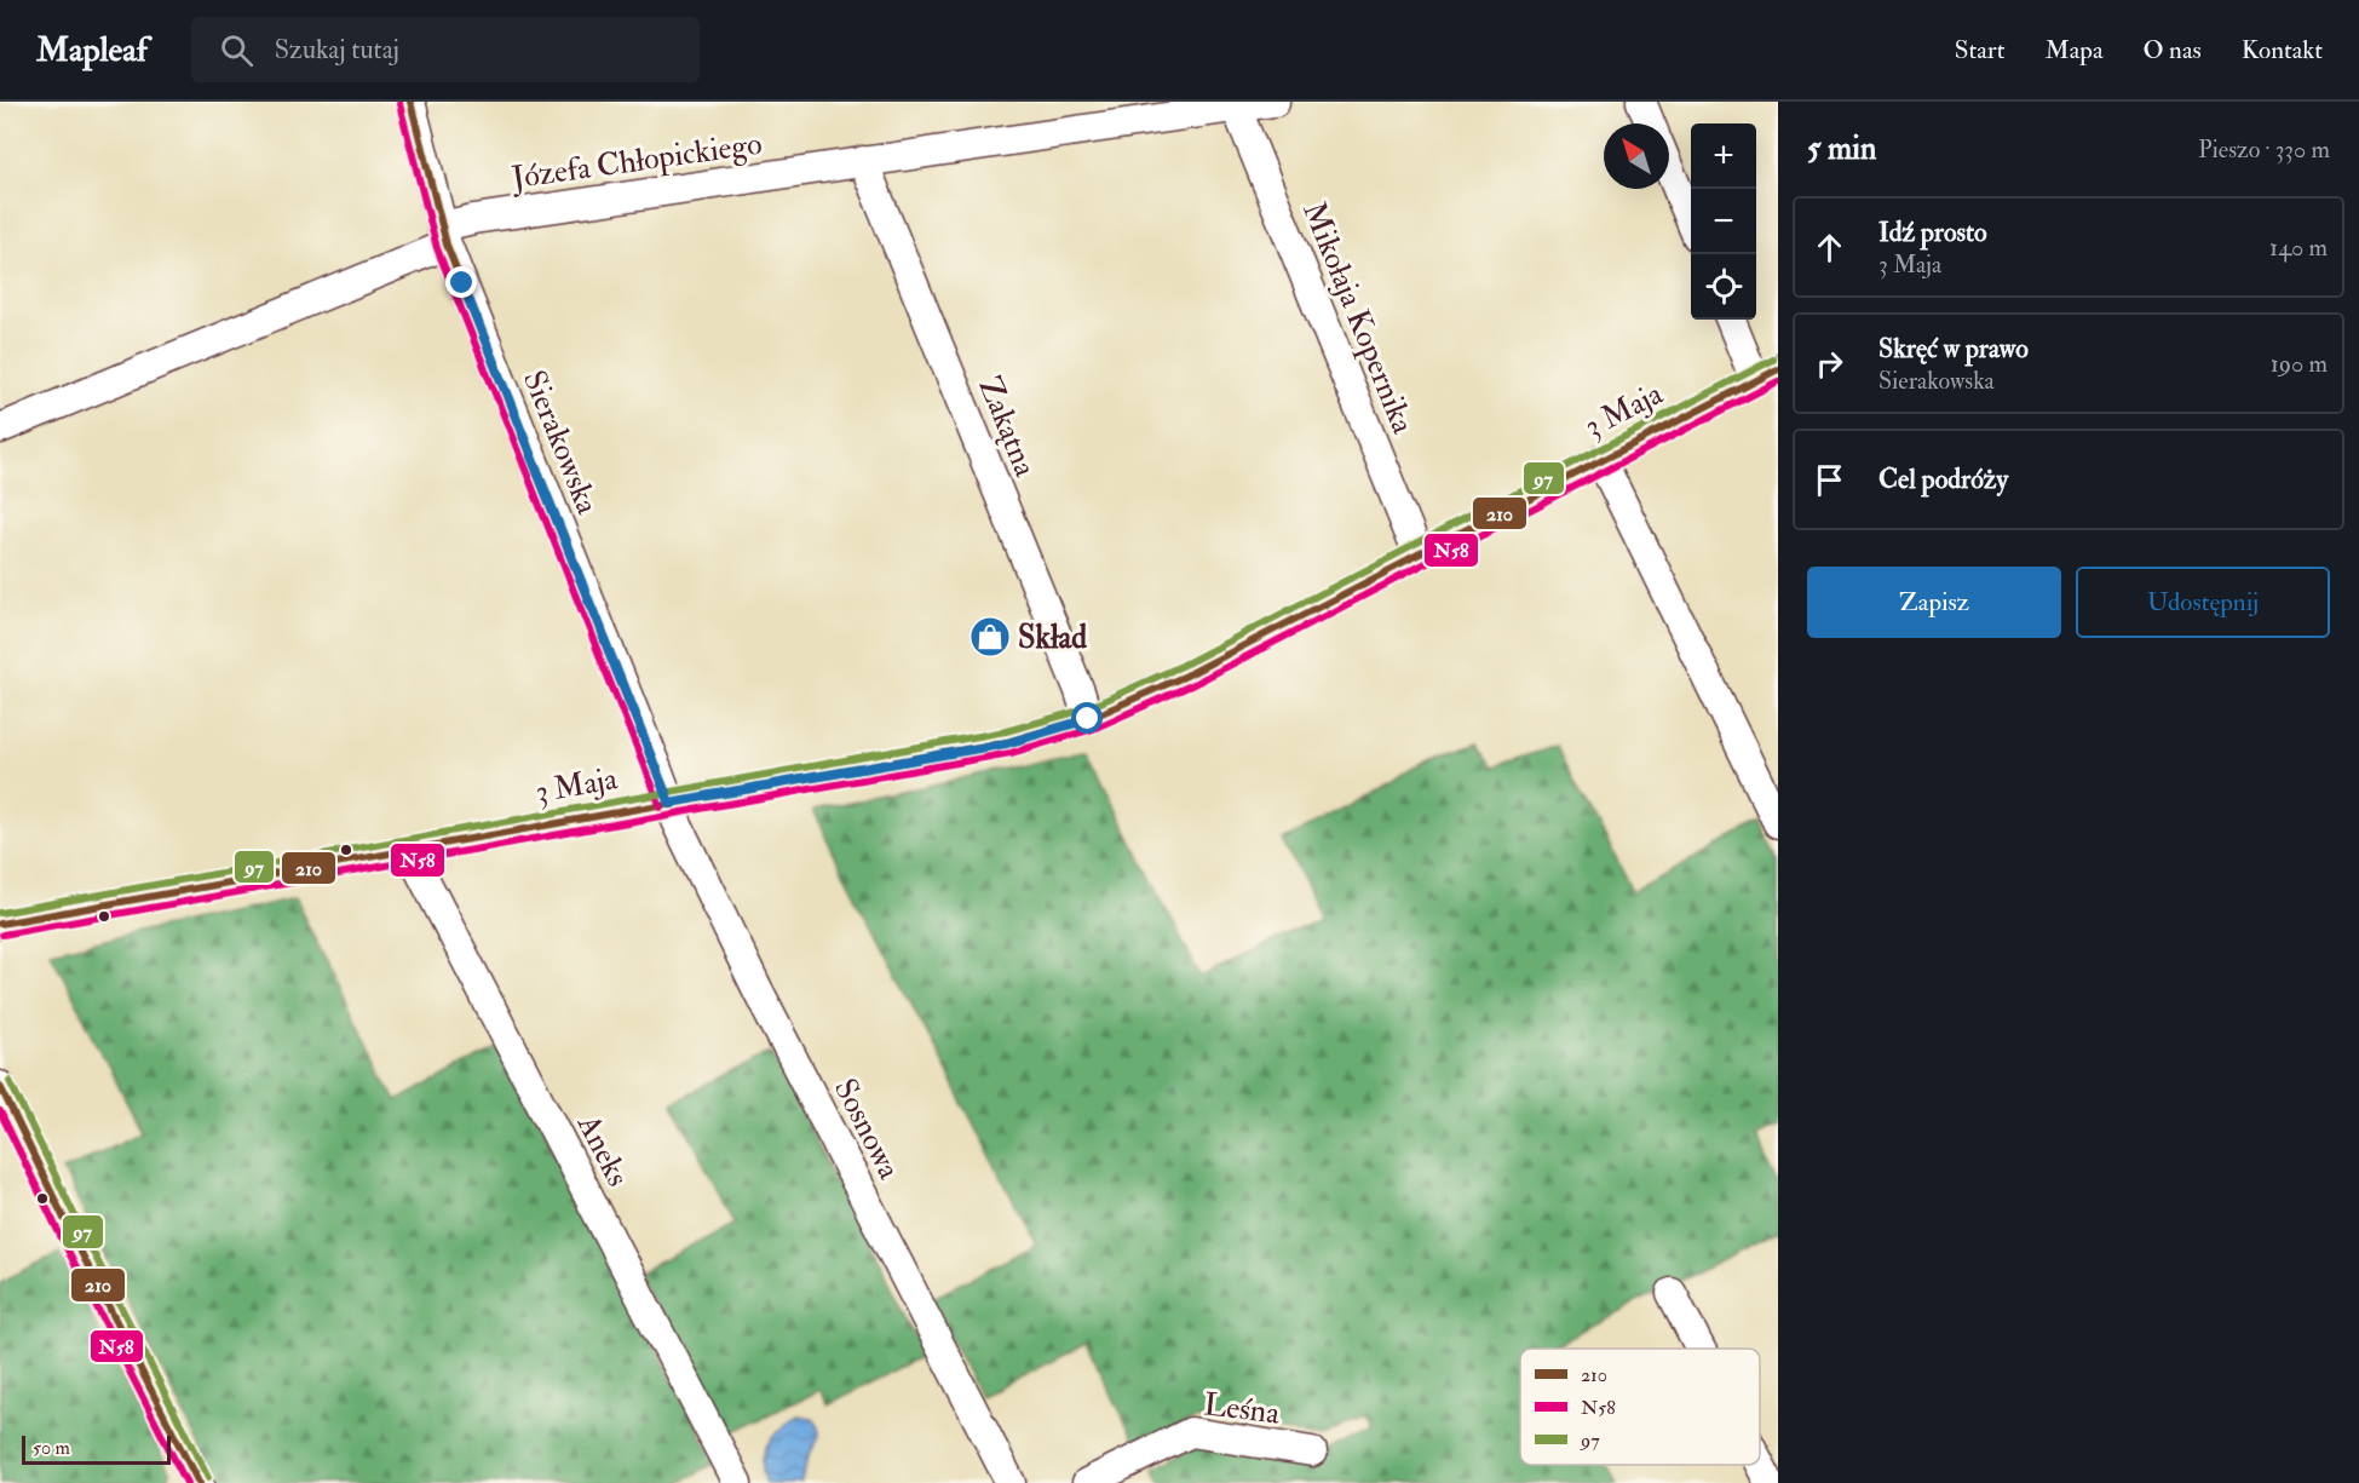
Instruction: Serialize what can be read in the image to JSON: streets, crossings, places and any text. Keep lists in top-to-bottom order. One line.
{"streets":{"street":["Józefa Chłopickiego","Mikołaja Kopernika","3 Maja","Zakątna","Sierakowska","Sosnowa","Aneks","Leśna"]},"crossings":[["Józefa Chłopickiego","Mikołaja Kopernika"],["Józefa Chłopickiego","Zakątna"],["Józefa Chłopickiego","Sierakowska"],["Mikołaja Kopernika","3 Maja"],["3 Maja","Zakątna"],["3 Maja","Sierakowska"],["3 Maja","Sosnowa"],["3 Maja","Aneks"],["Sierakowska","Sosnowa"]],"places":{"shop":["Skład"]},"lines":["transit line 210","transit line N58","transit line 97"],"legend":["210","N58","97"],"scale_bar":"50 m","north":"top left","page":{"header":"Mapleaf","search":"Szukaj tutaj","nav":["Start","Mapa","O nas","Kontakt"],"heading":["5 min","Pieszo · 330 m"],"map_buttons":["+","−"],"list":[["Idź prosto","3 Maja","140 m"],["Skręć w prawo","Sierakowska","190 m"],"Cel podróży"],"buttons":["Zapisz","Udostępnij"],"scale":"50 m"}}
